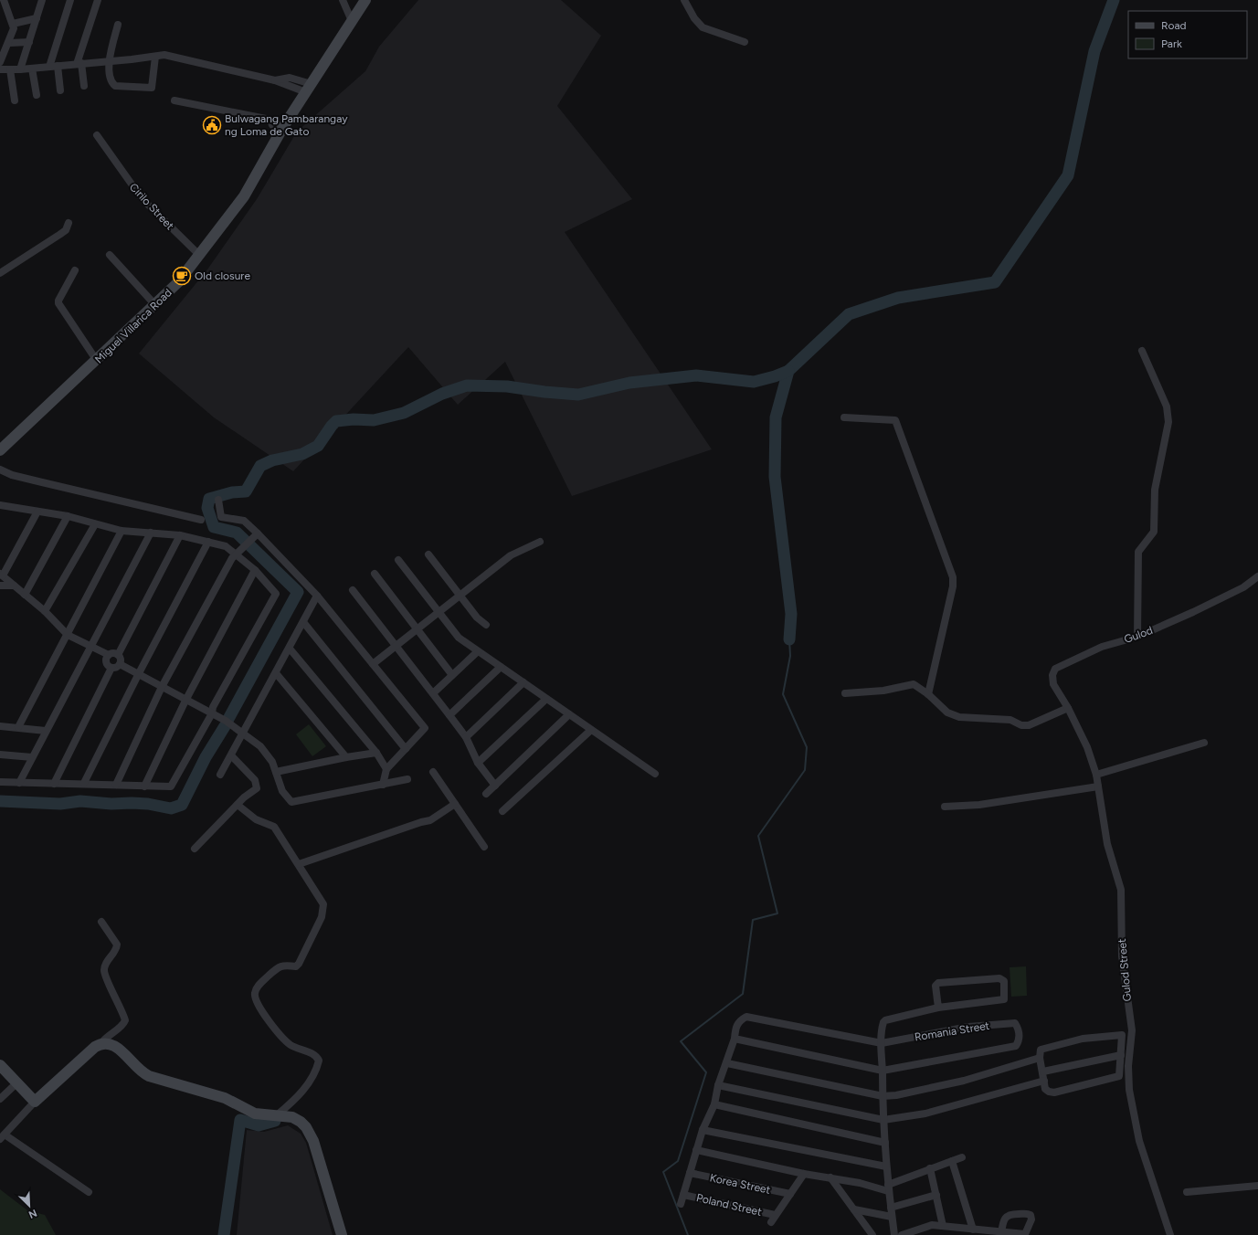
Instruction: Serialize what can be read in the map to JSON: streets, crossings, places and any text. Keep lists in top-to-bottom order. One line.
{"streets":{"main road":["Miguel Villarica Road"],"street":["Cirilo Street","Gulod","Gulod Street","Romania Street","Korea Street","Poland Street"]},"crossings":[["Cirilo Street","Miguel Villarica Road"],["Gulod","Gulod Street"],["Korea Street","Poland Street"]],"places":{"public building":["Bulwagang Pambarangay ng Loma de Gato"],"cafe":["Old closure"]},"legend":["Road","Park"],"north":"bottom right"}
